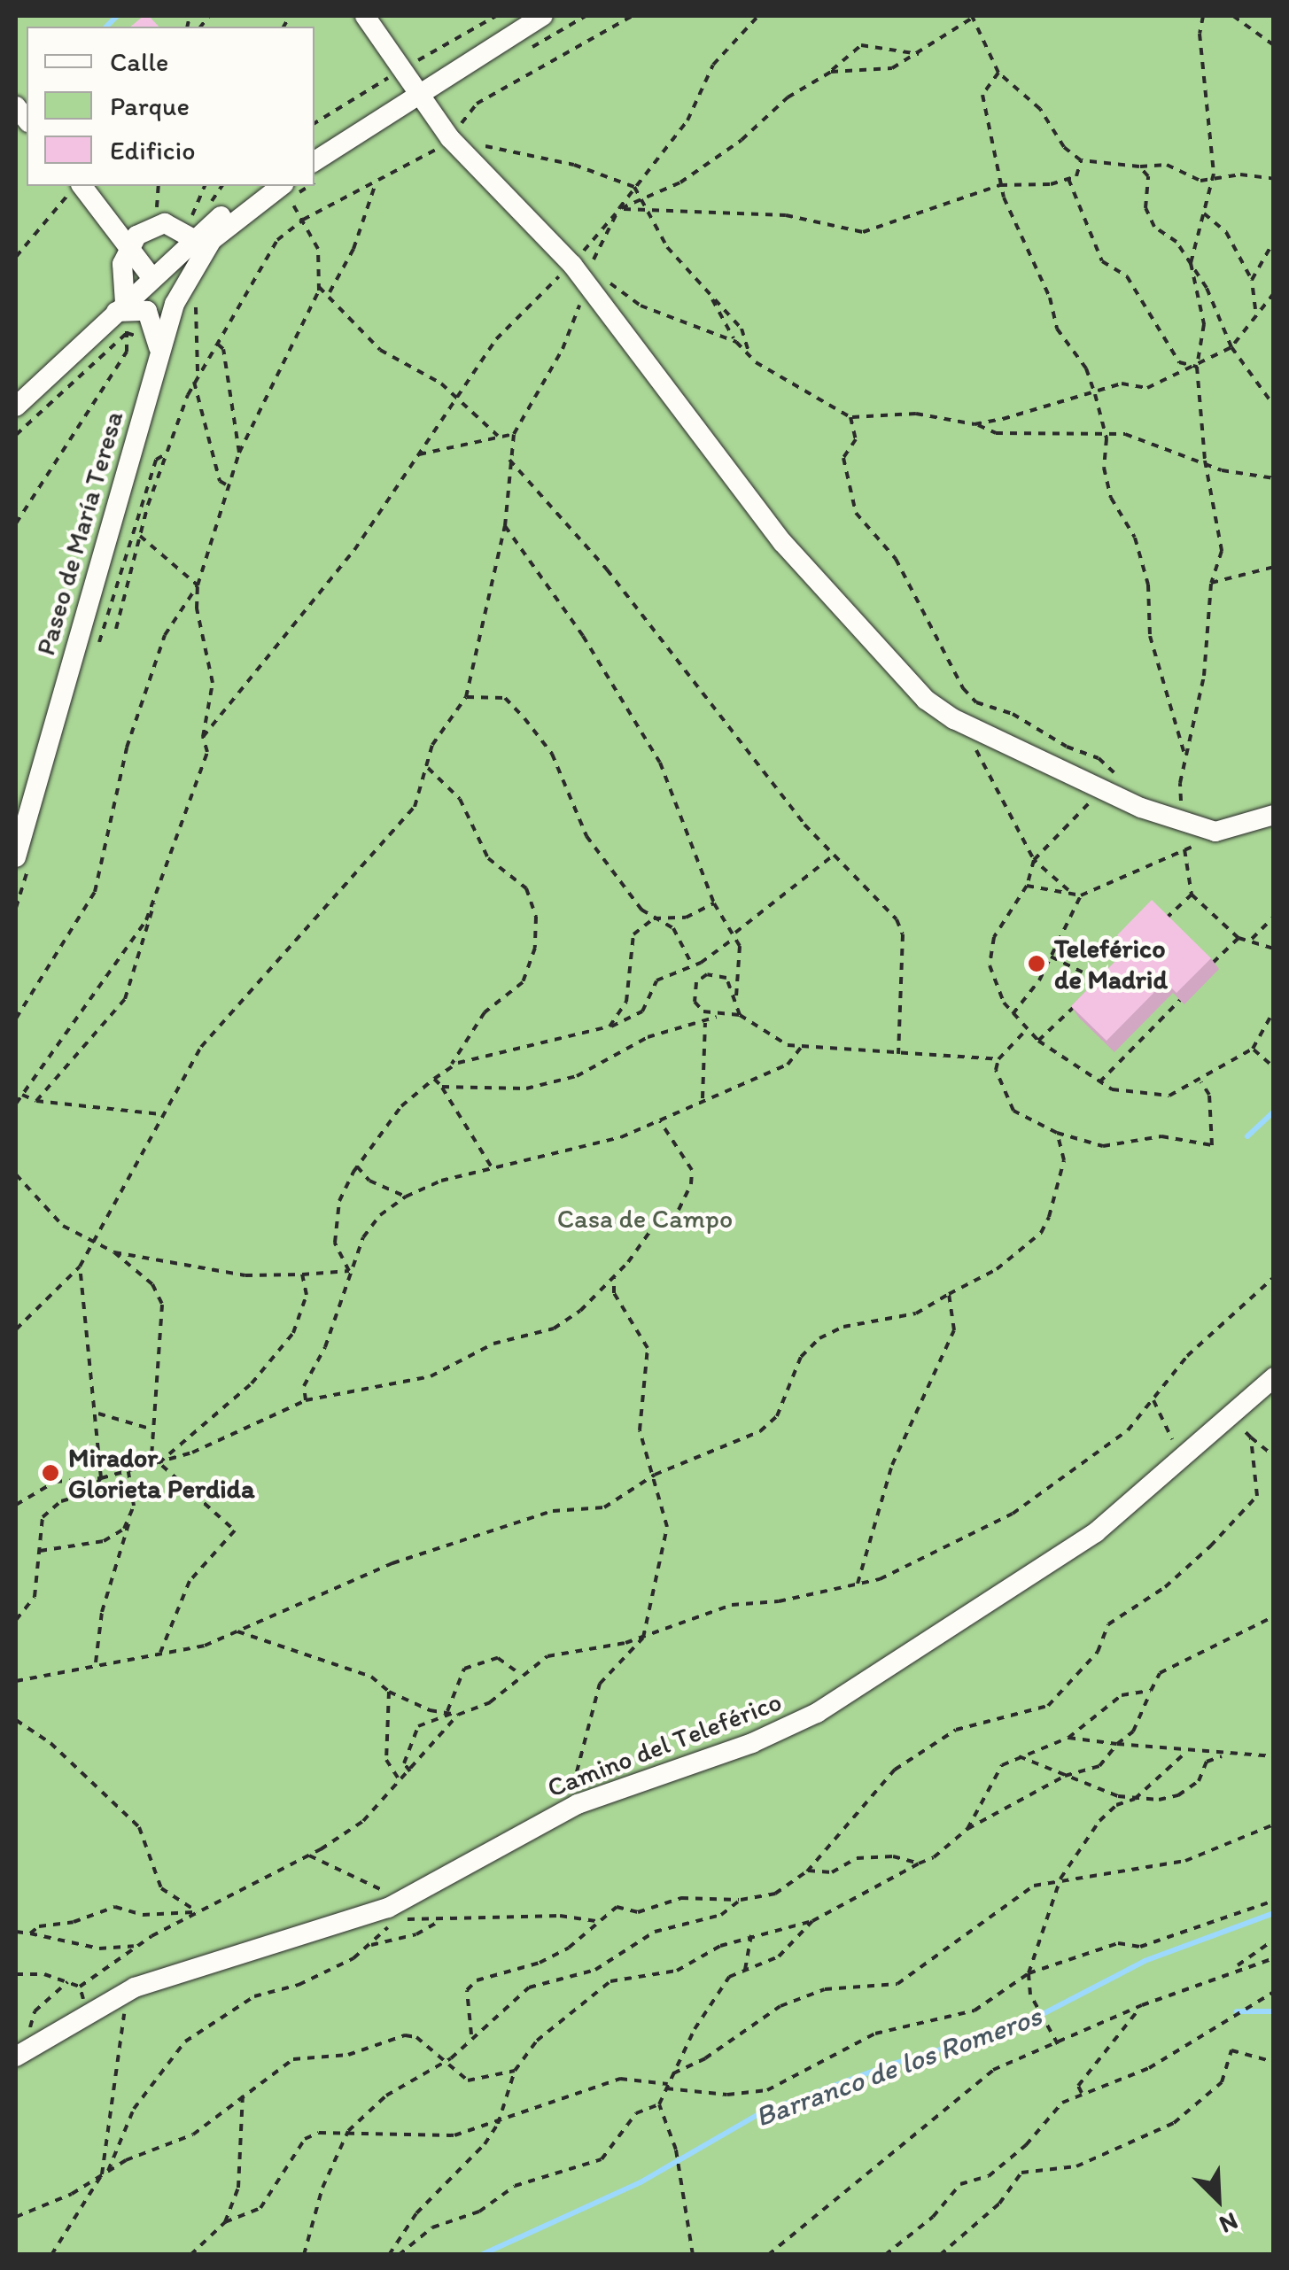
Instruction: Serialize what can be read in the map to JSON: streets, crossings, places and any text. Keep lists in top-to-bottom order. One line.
{"streets":{"street":["Paseo de María Teresa","Camino del Teleférico"]},"water":["Barranco de los Romeros"],"parks":["Casa de Campo"],"places":["Teleférico de Madrid","Mirador Glorieta Perdida"],"legend":["Calle","Parque","Edificio"],"north":"bottom right"}
